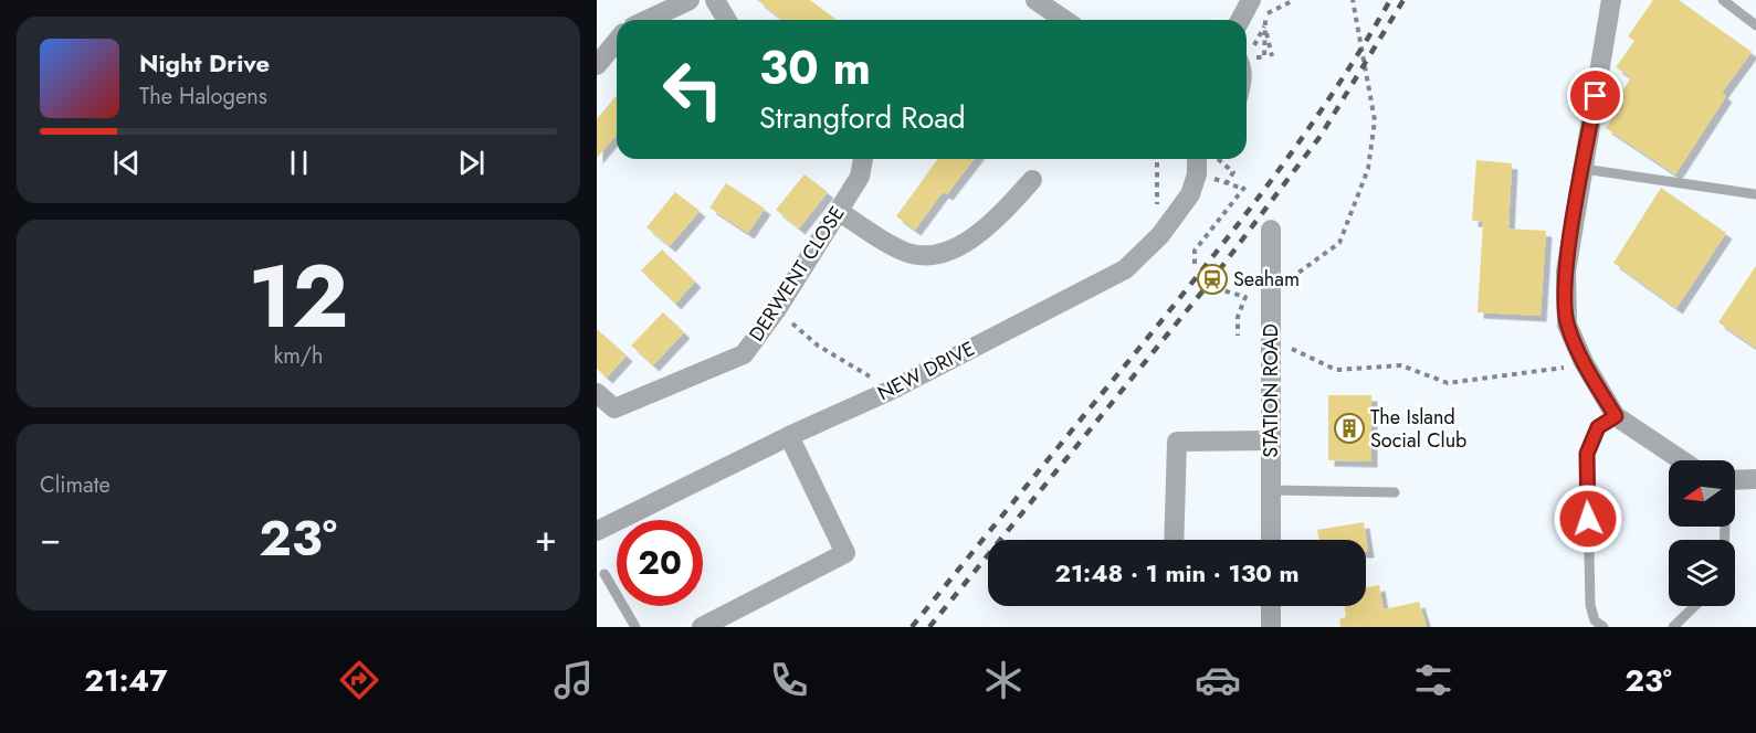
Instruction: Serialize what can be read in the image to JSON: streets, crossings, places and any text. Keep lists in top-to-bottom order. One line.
{"streets":{"street":["DERWENT CLOSE","NEW DRIVE","STATION ROAD"]},"places":{"station":["Seaham"],"building":["The Island Social Club"]},"north":"left","page":{"turn":["30 m","Strangford Road"],"song":["Night Drive","The Halogens"],"tile":[["12","km/h"],"Climate"],"heat":["−","23°","+"],"limit":"20","trip":"21:48 · 1 min · 130 m","tabs":["21:47","23°"]}}
